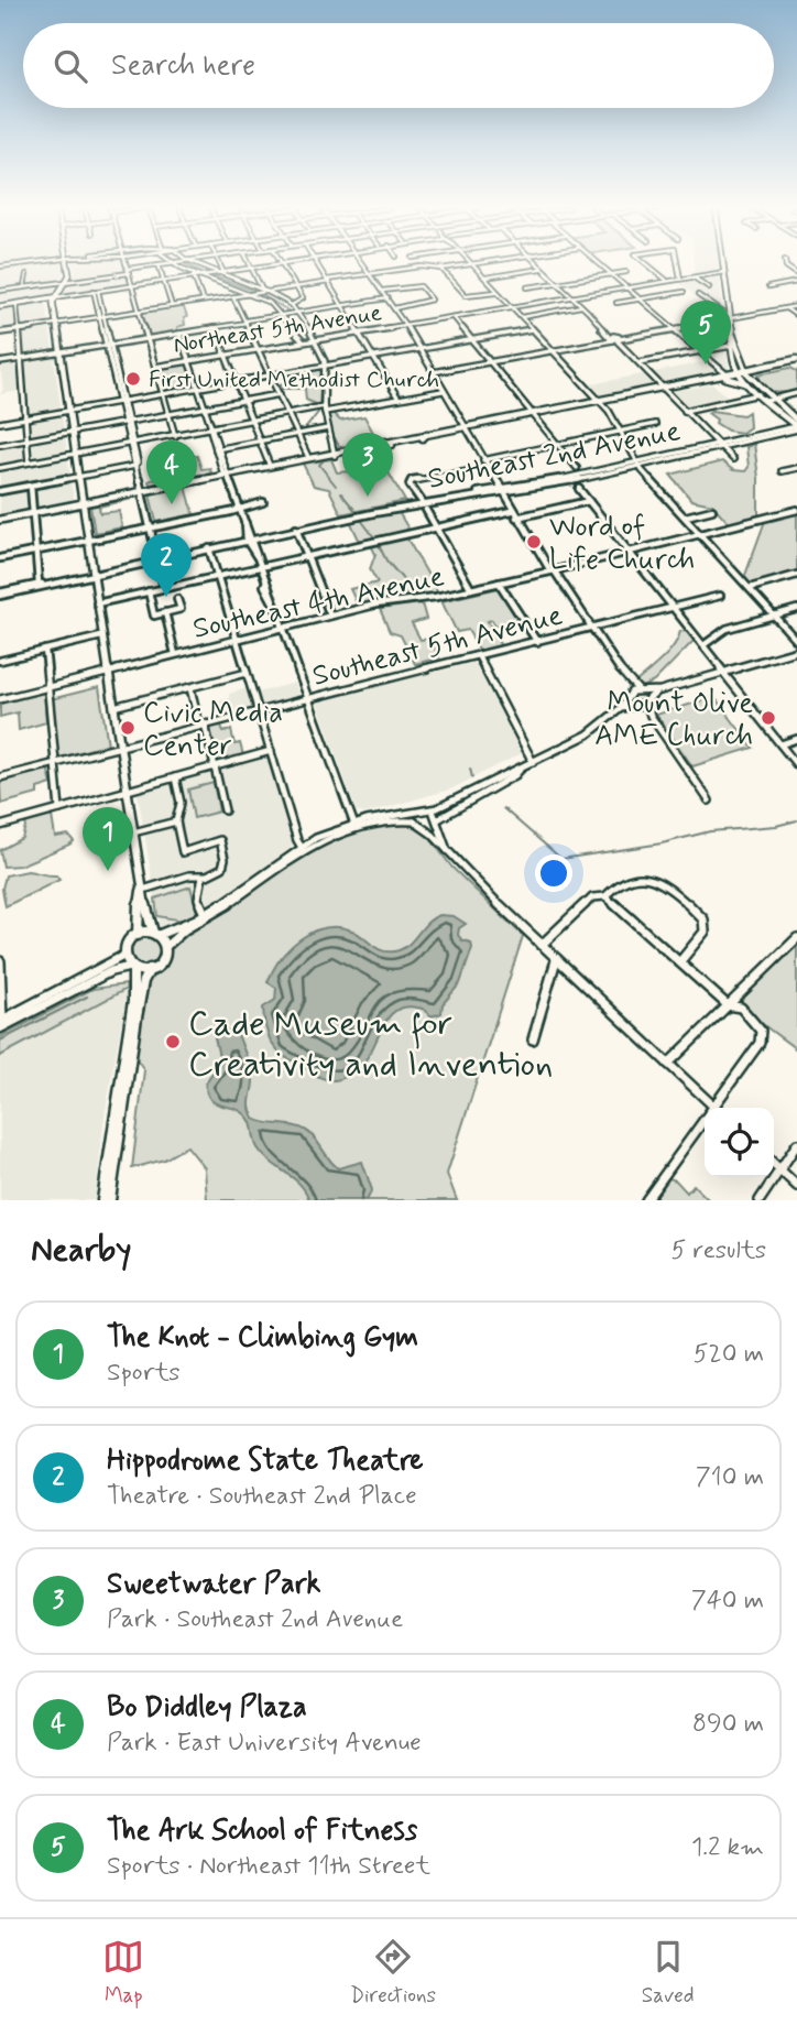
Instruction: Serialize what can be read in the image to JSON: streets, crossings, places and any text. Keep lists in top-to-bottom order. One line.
{"streets":{"street":["Northeast 5th Avenue","Southeast 2nd Avenue","Southeast 4th Avenue","Southeast 5th Avenue"]},"places":["First United Methodist Church","Word of Life Church","Mount Olive AME Church","Civic Media Center","Cade Museum for Creativity and Invention"],"page":{"search":"Search here","pins":["5","3","4","2","1"],"heading":["Nearby","5 results"],"list":[{"mark":"1","name":"The Knot - Climbing Gym","note":"Sports","value":"520 m"},{"mark":"2","name":"Hippodrome State Theatre","note":"Theatre · Southeast 2nd Place","value":"710 m"},{"mark":"3","name":"Sweetwater Park","note":"Park · Southeast 2nd Avenue","value":"740 m"},{"mark":"4","name":"Bo Diddley Plaza","note":"Park · East University Avenue","value":"890 m"},{"mark":"5","name":"The Ark School of Fitness","note":"Sports · Northeast 11th Street","value":"1.2 km"}],"nav":["Map","Directions","Saved"]}}
